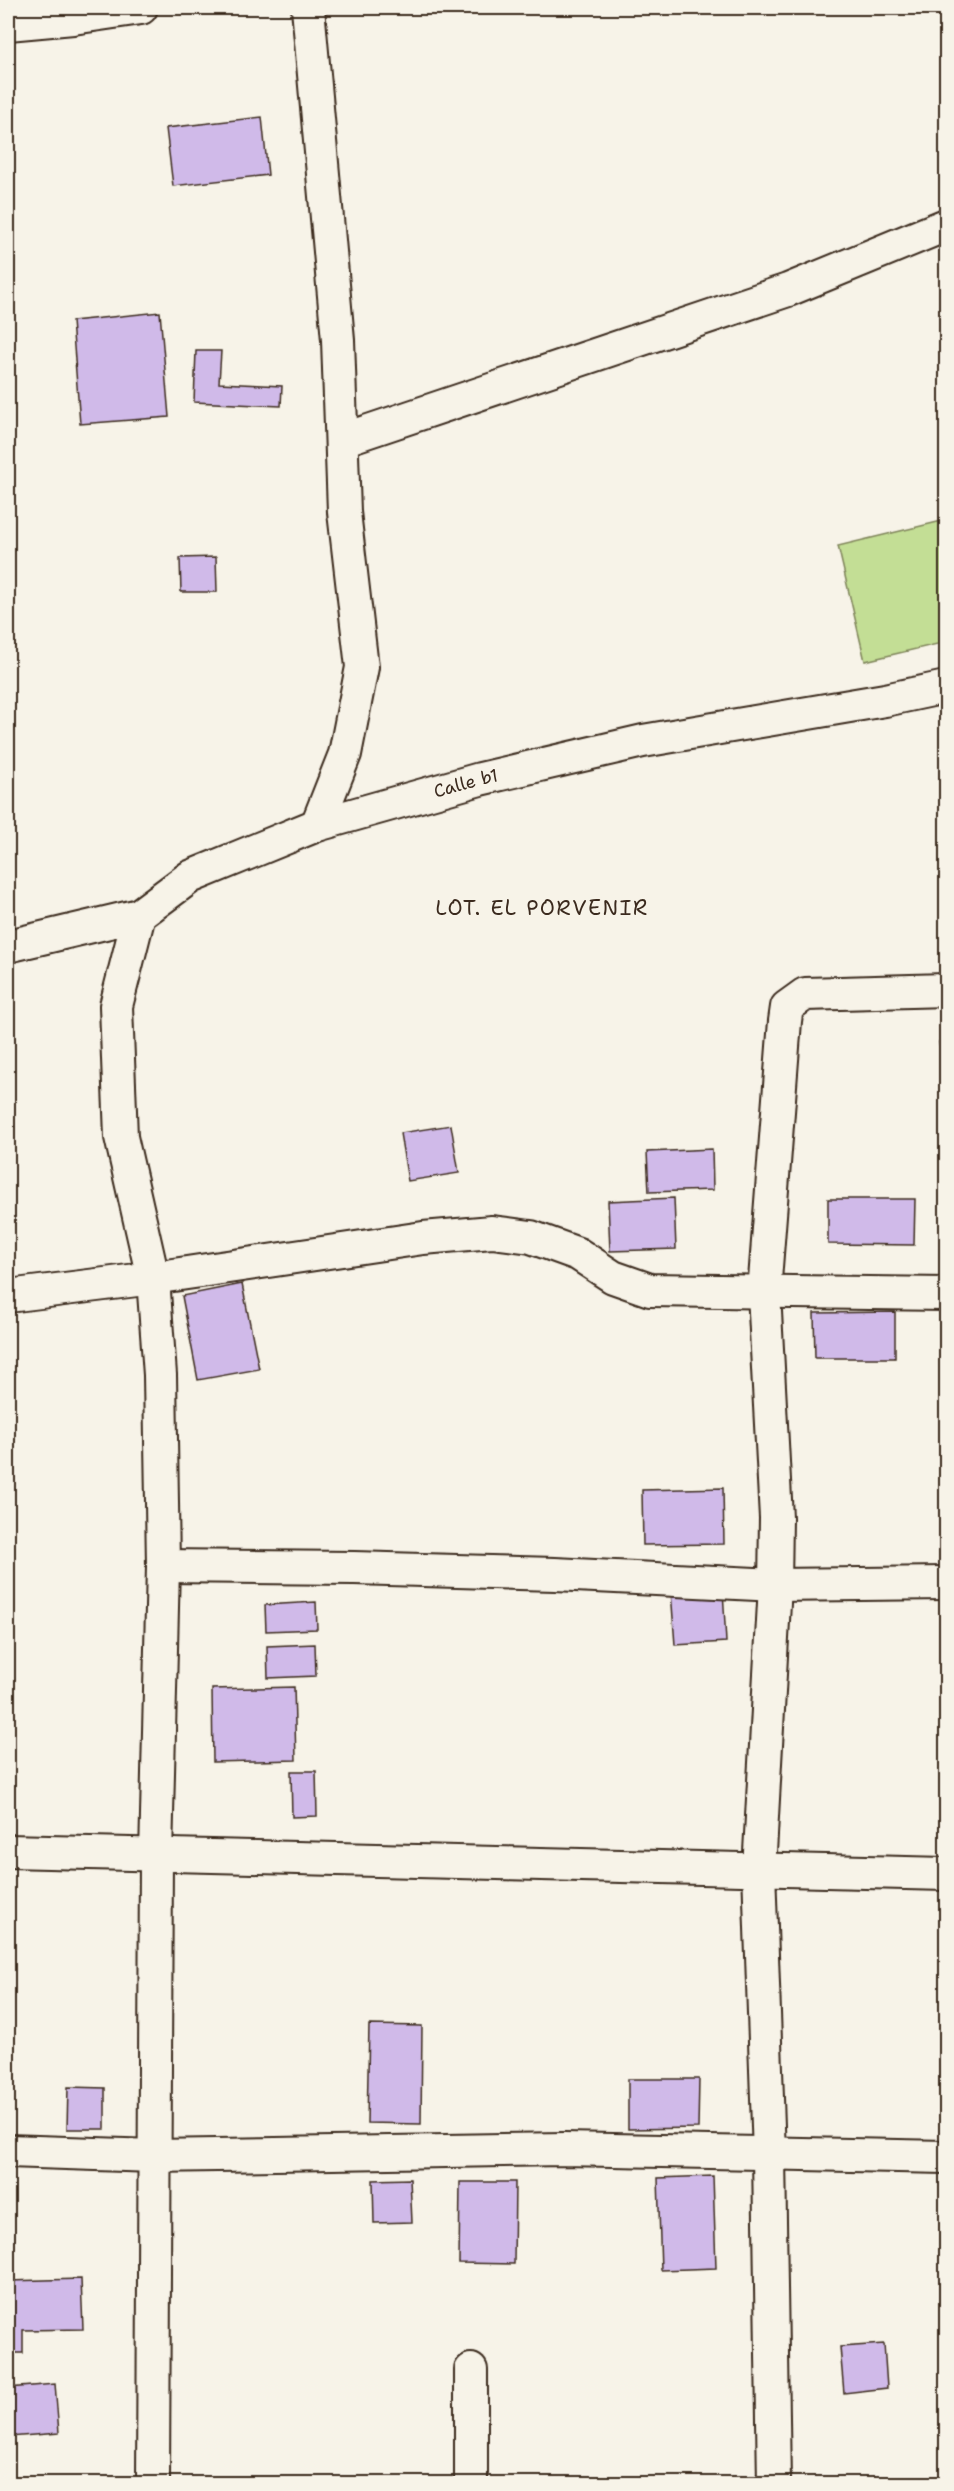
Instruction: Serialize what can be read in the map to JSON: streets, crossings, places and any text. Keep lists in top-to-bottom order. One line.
{"streets":{"street":["Calle b1"]},"districts":["LOT. EL PORVENIR"]}
